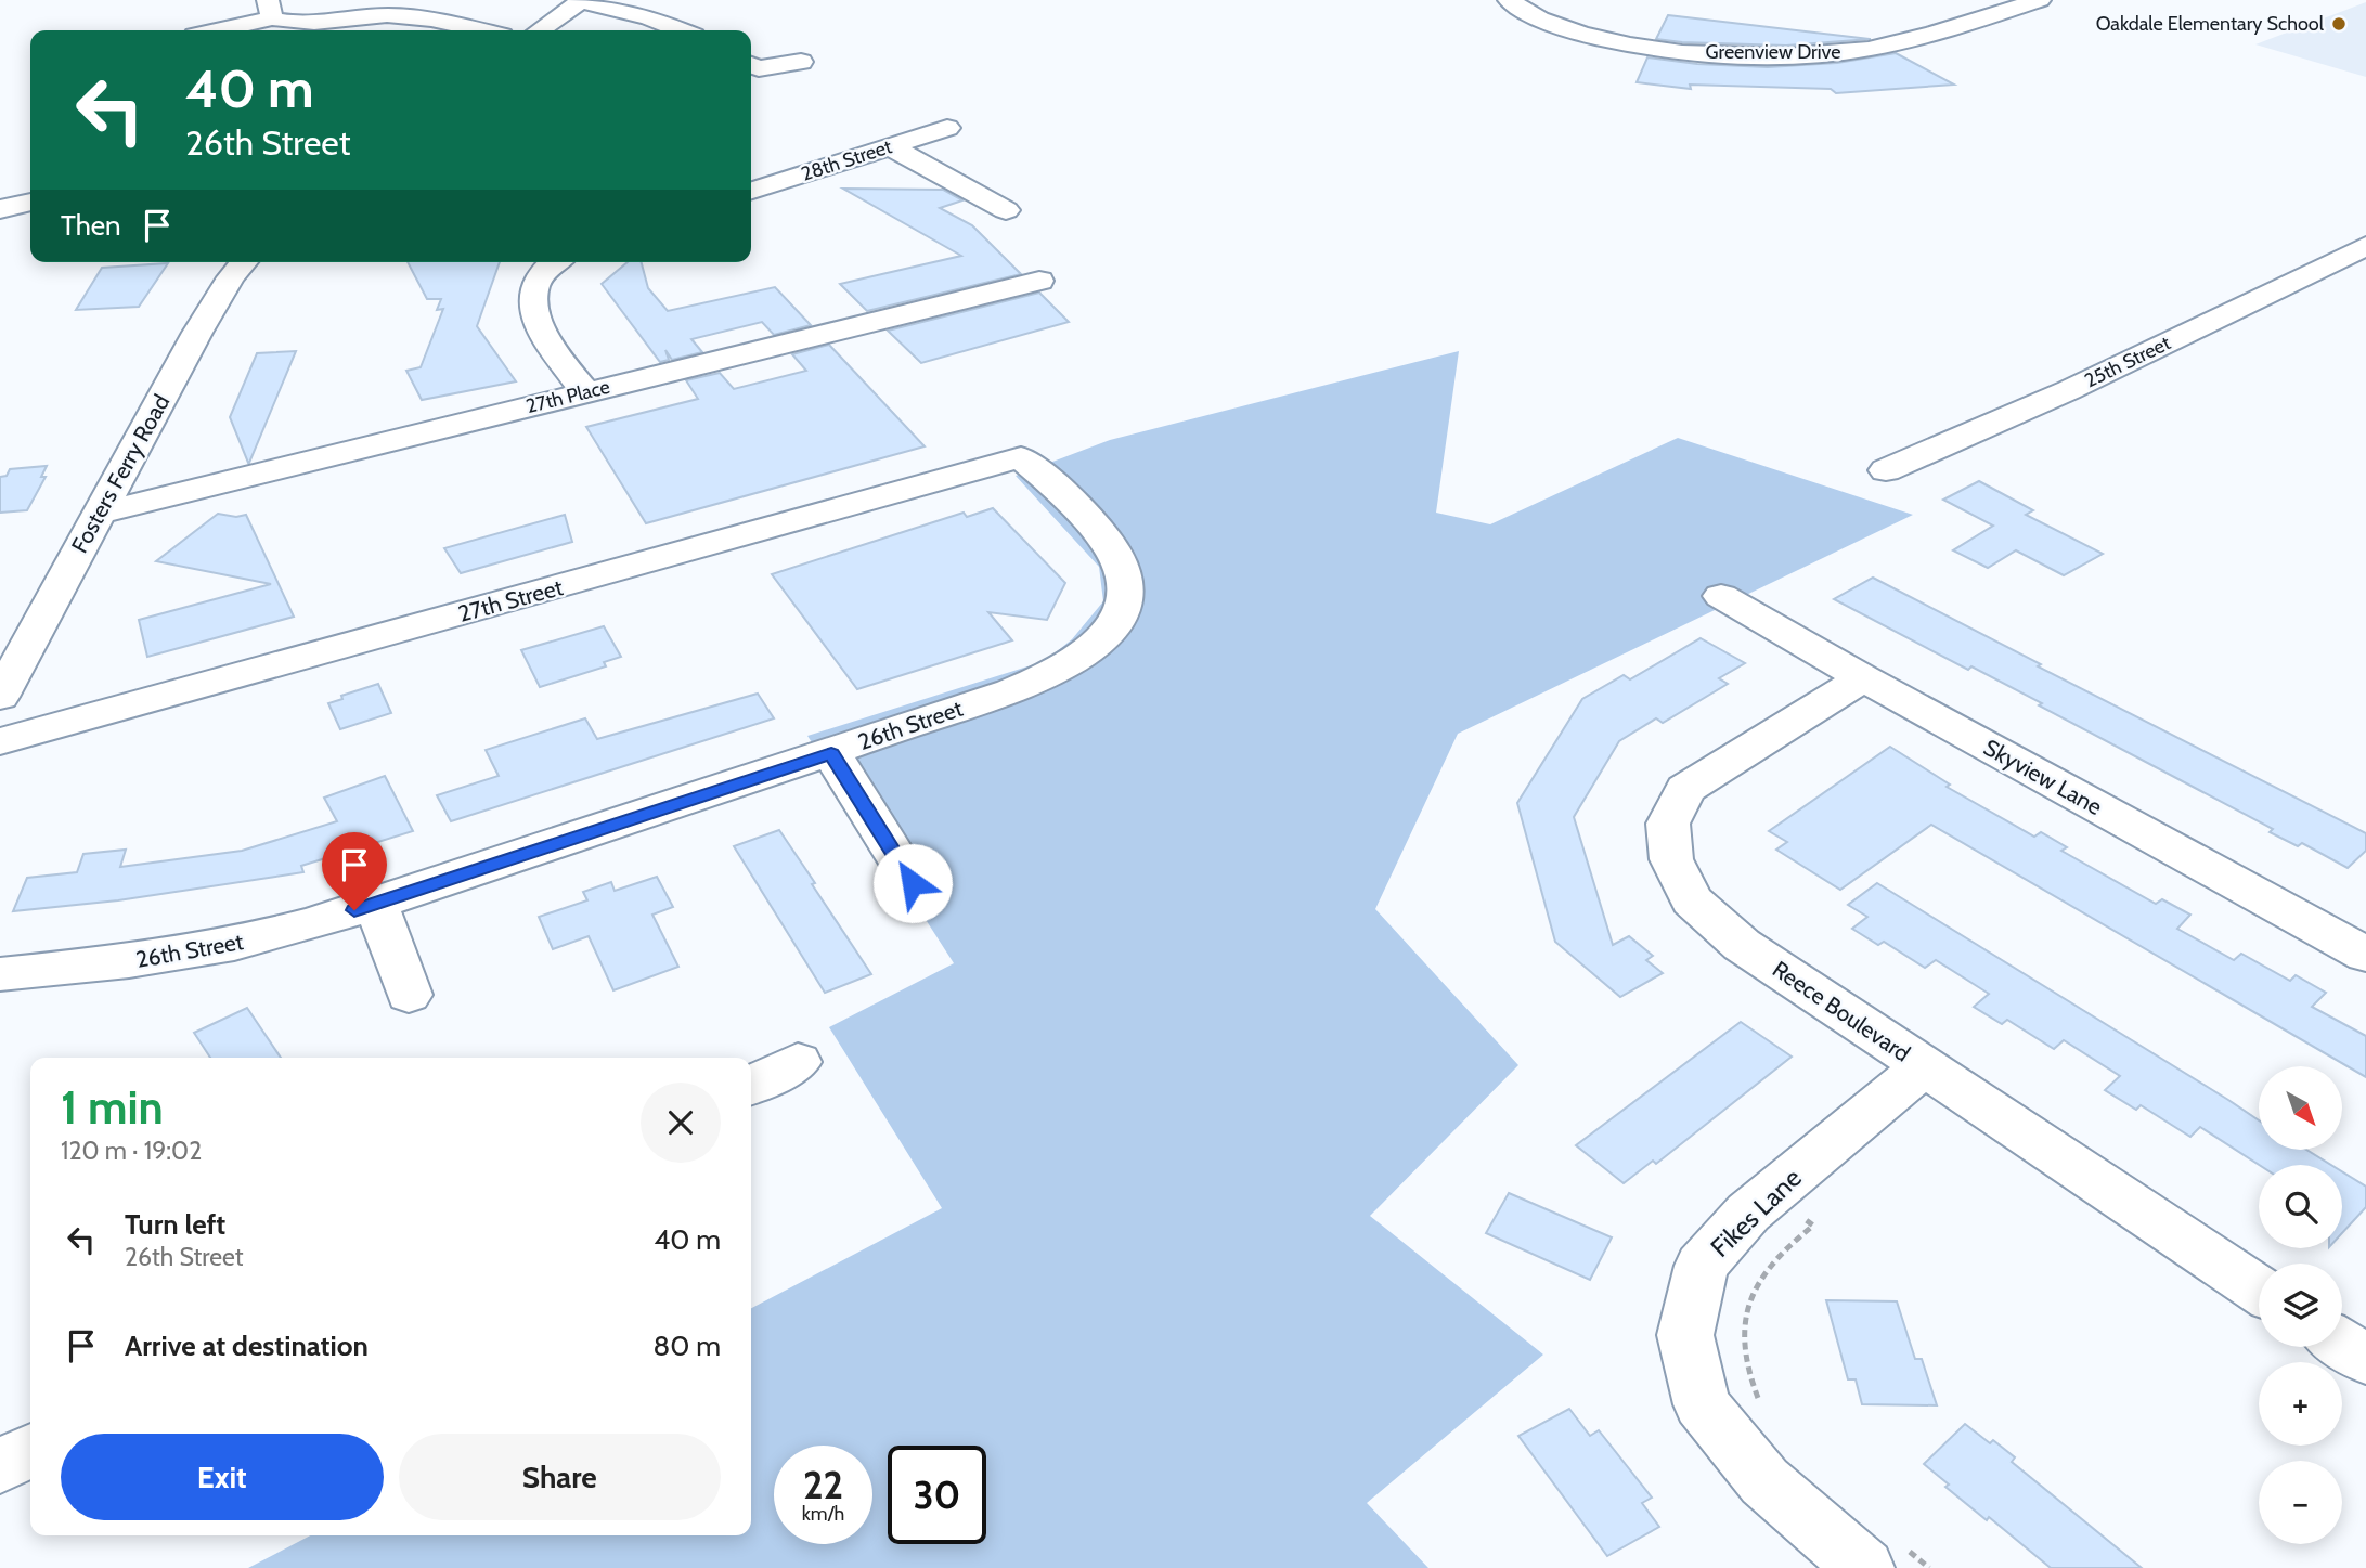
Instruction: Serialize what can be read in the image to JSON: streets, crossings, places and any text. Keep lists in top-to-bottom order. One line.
{"streets":{"street":["Greenview Drive","28th Street","25th Street","27th Place","Fosters Ferry Road","27th Street","26th Street","Skyview Lane","Reece Boulevard","Fikes Lane"]},"crossings":[["27th Place","Fosters Ferry Road"],["27th Street","26th Street"],["Skyview Lane","Reece Boulevard"],["Reece Boulevard","Fikes Lane"]],"places":["Oakdale Elementary School"],"north":"bottom right","page":{"turn":["40 m","26th Street"],"then":"Then","heading":["1 min","120 m · 19:02"],"map_buttons":["+","−"],"list":[{"name":"Turn left","note":"26th Street","value":"40 m"},{"name":"Arrive at destination","value":"80 m"}],"buttons":["Exit","Share"],"speed":"22 km/h","limit":"30"}}
